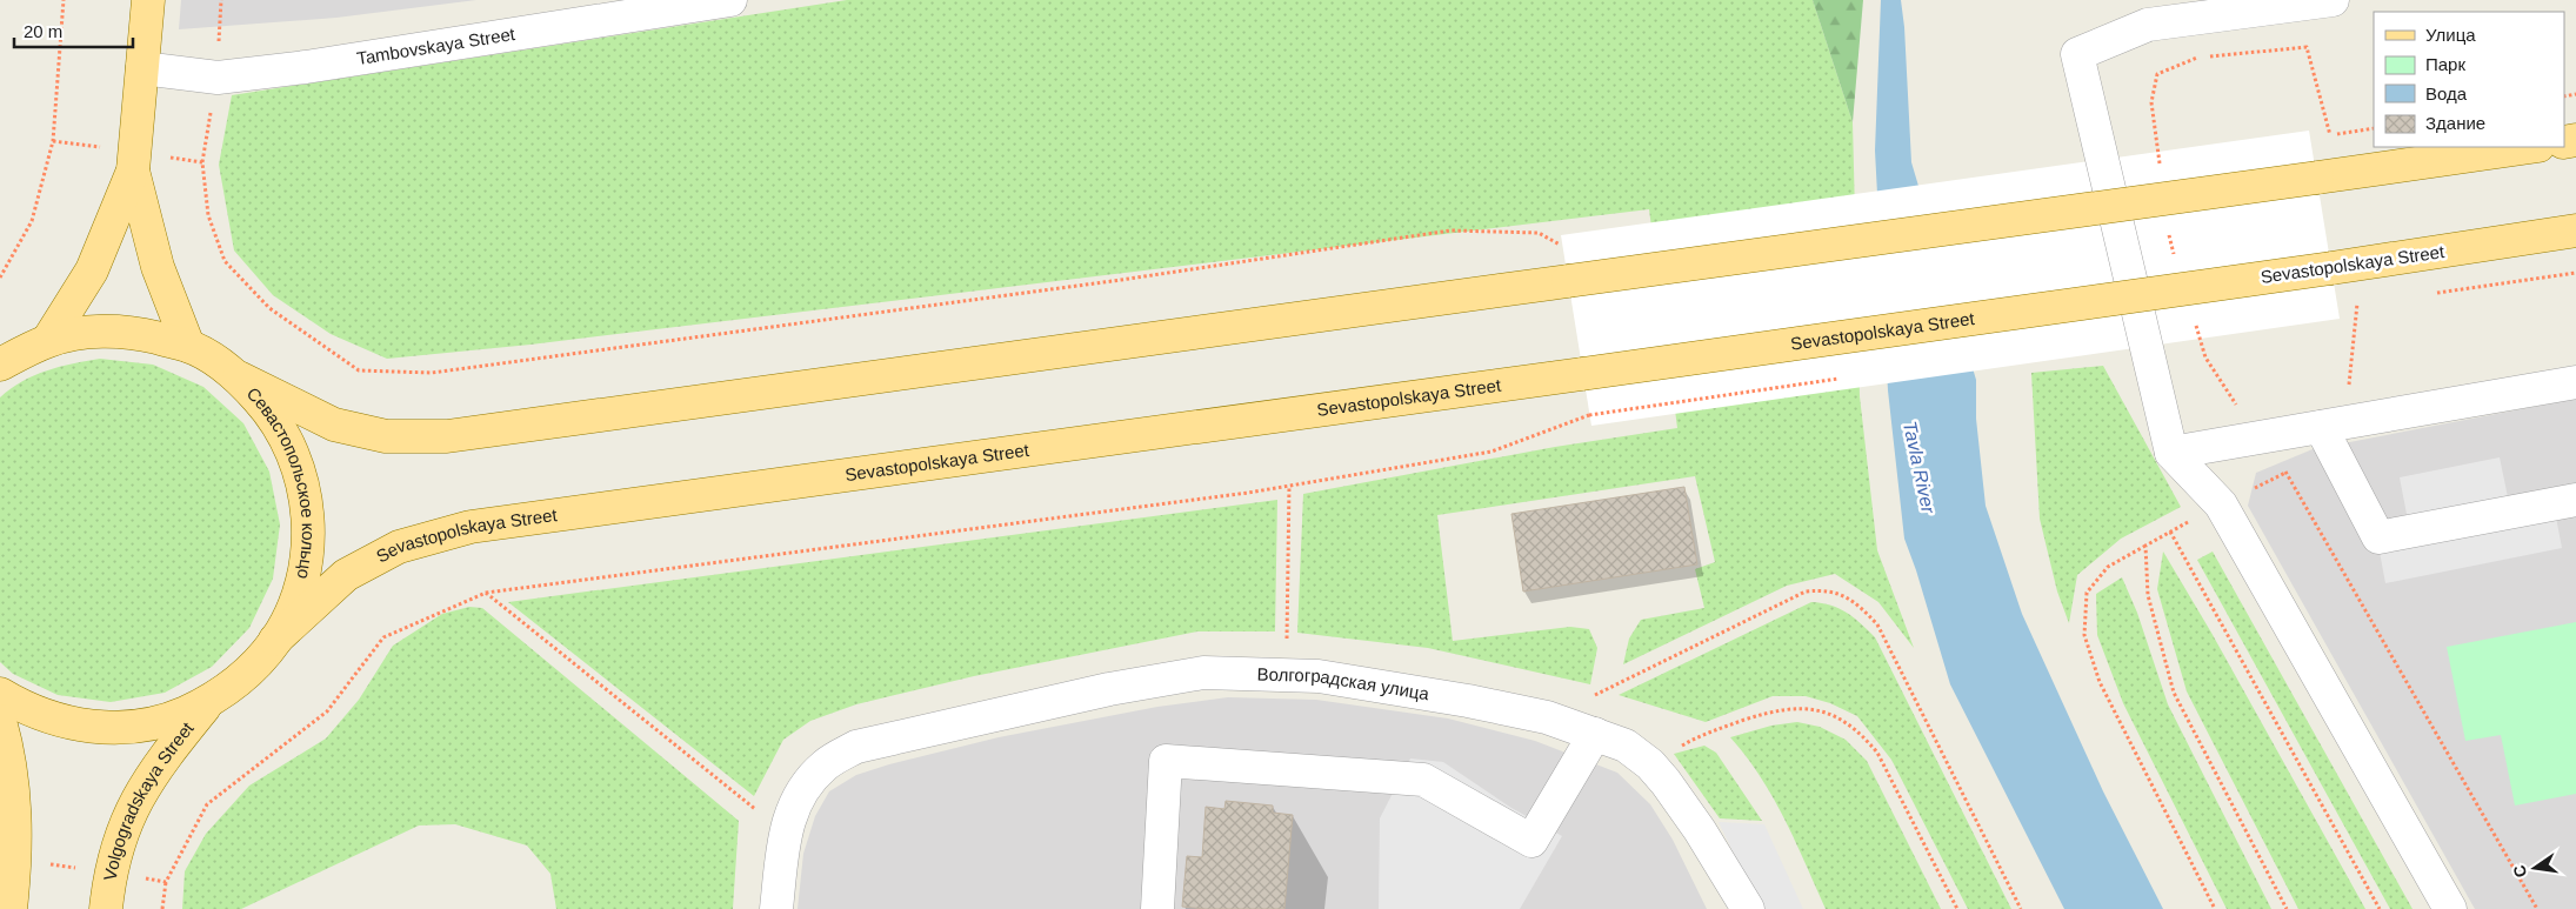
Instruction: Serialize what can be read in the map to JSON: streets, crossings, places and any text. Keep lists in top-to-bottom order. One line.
{"streets":{"main road":["Sevastopolskaya Street","Севастопольское кольцо","Volgogradskaya Street"],"street":["Tambovskaya Street","Волгоградская улица"]},"crossings":[["Sevastopolskaya Street","Севастопольское кольцо"],["Севастопольское кольцо","Volgogradskaya Street"]],"water":["Tavla River"],"legend":["Улица","Парк","Вода","Здание"],"scale_bar":"20 m","north":"left"}
